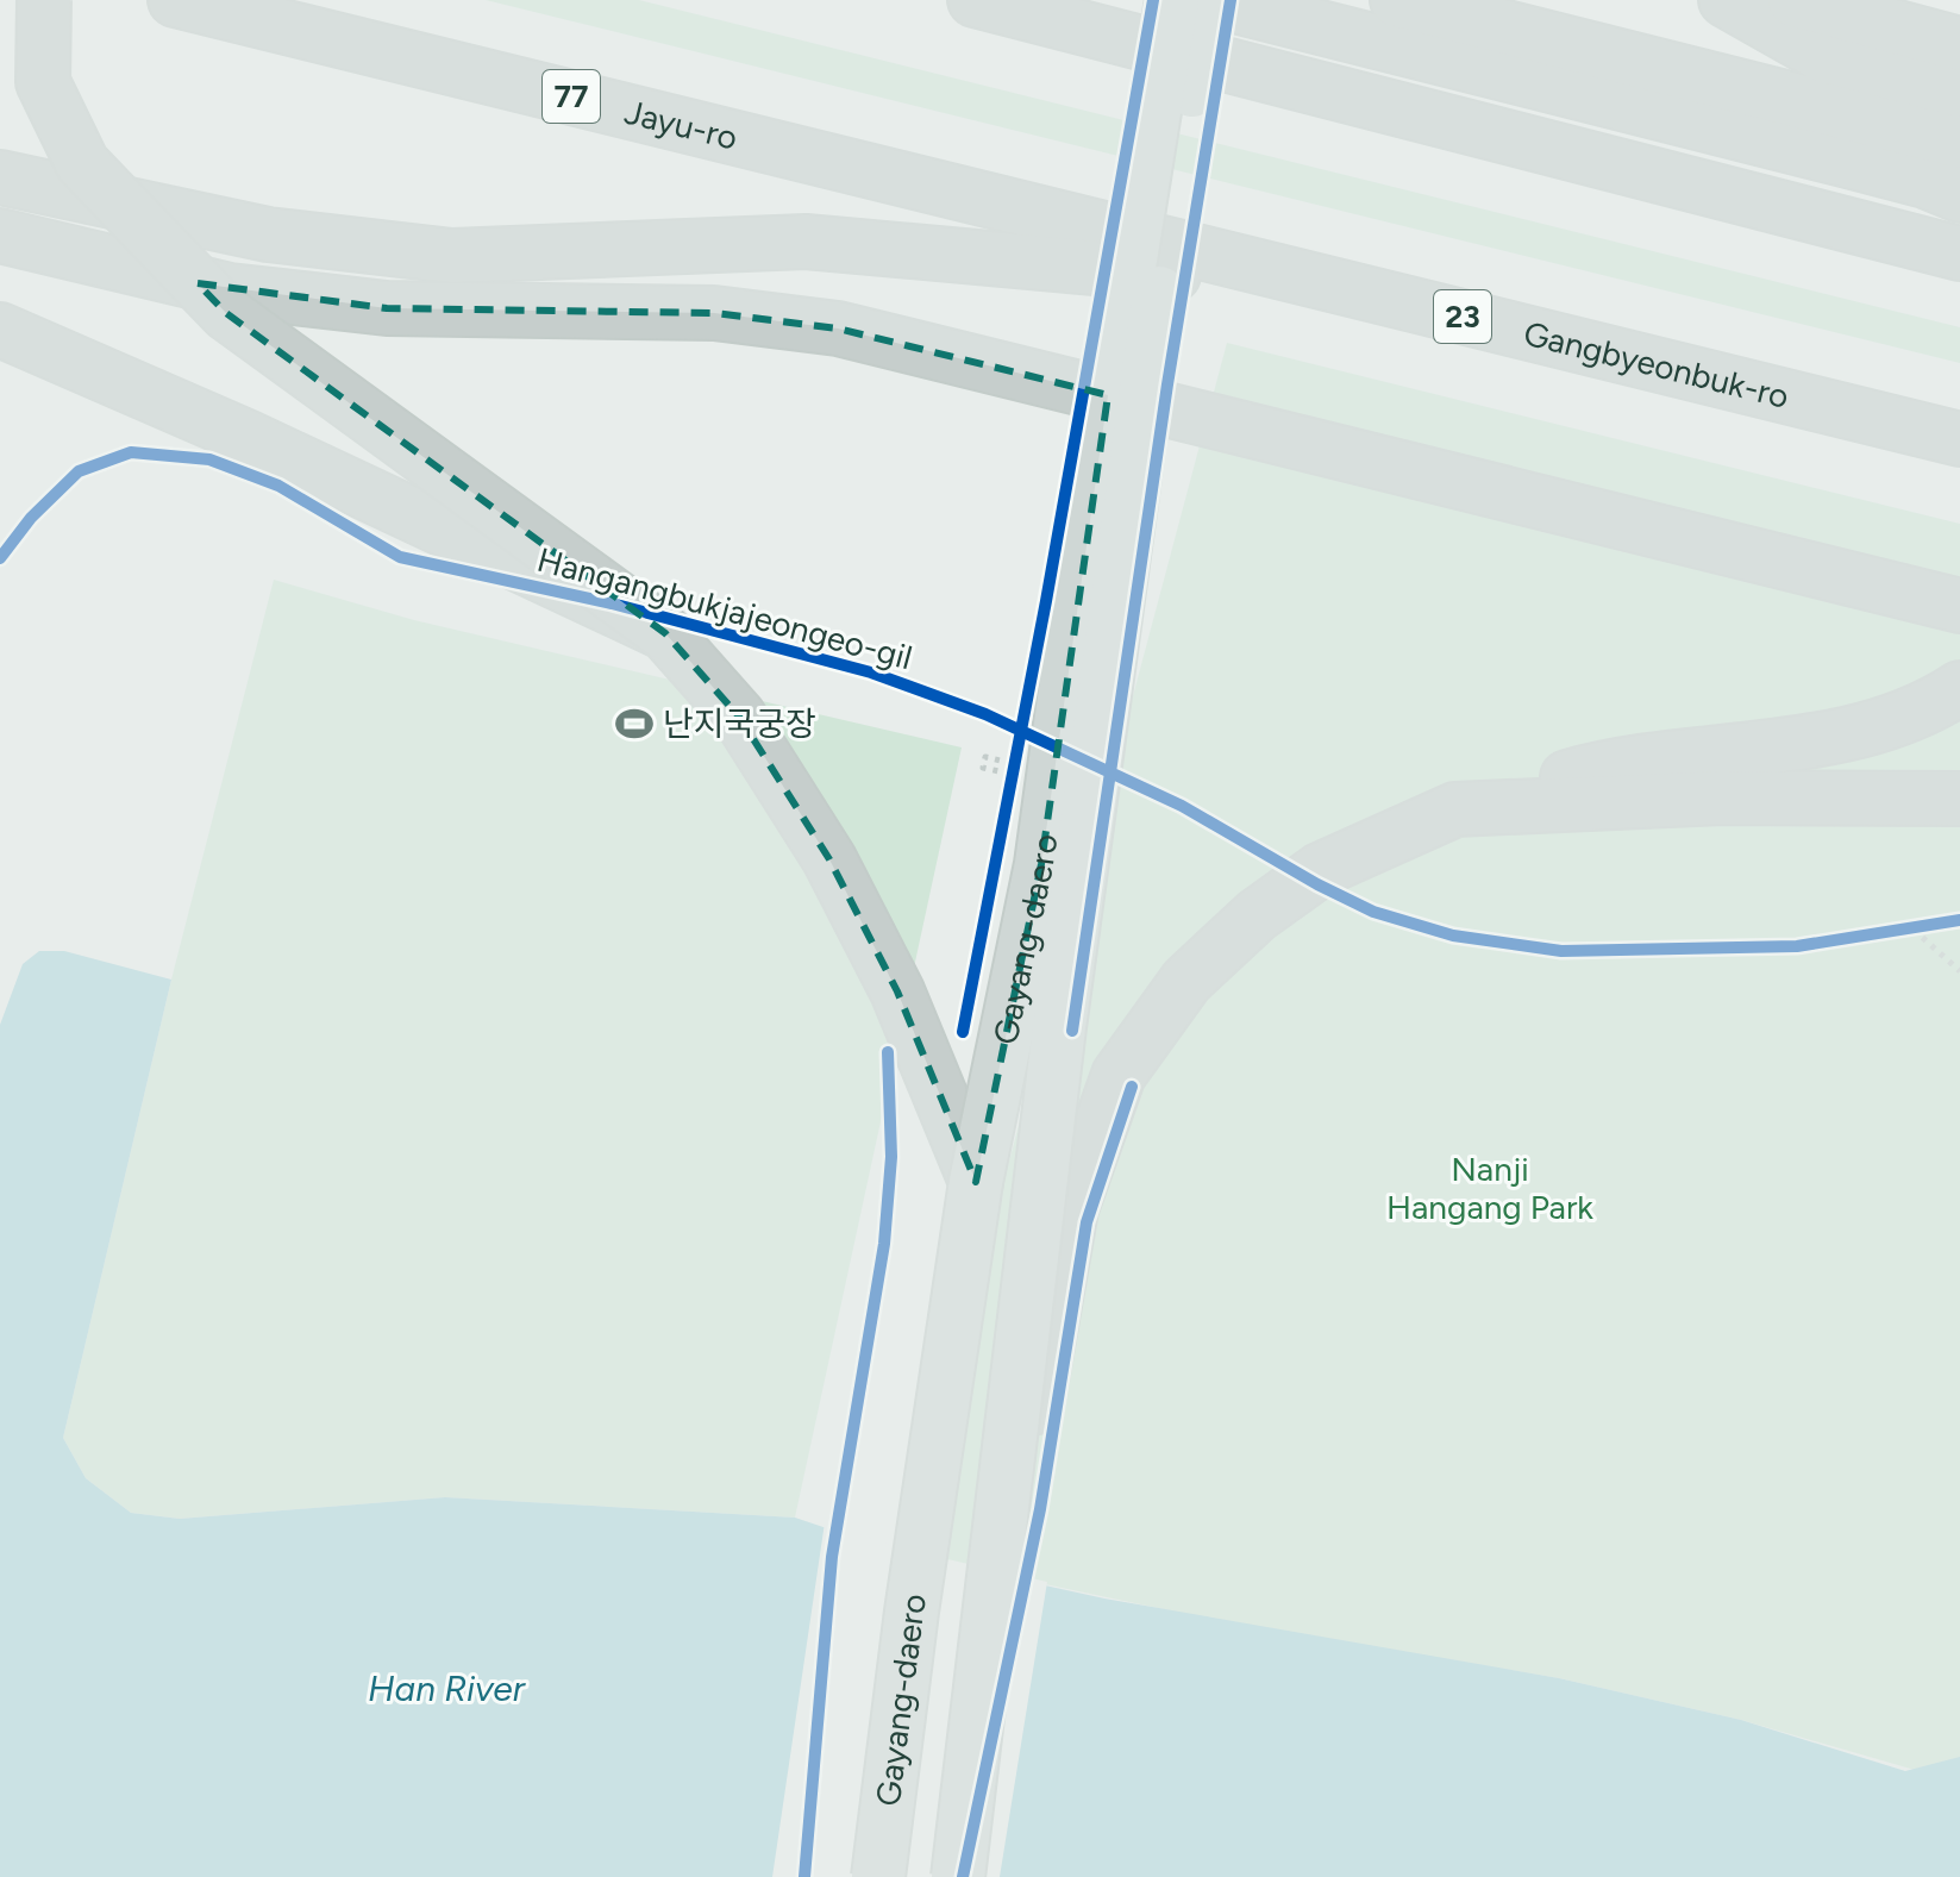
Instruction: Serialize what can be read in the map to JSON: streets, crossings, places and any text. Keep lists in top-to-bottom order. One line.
{"streets":{"highway":["77","Jayu-ro","23","Gangbyeonbuk-ro"],"main road":["Gayang-daero"],"cycle path":["Hangangbukjajeongeo-gil"]},"crossings":[["Jayu-ro","Gangbyeonbuk-ro"]],"water":["Han River"],"parks":["Nanji Hangang Park"],"places":{"sports":["난지국궁장"]}}
